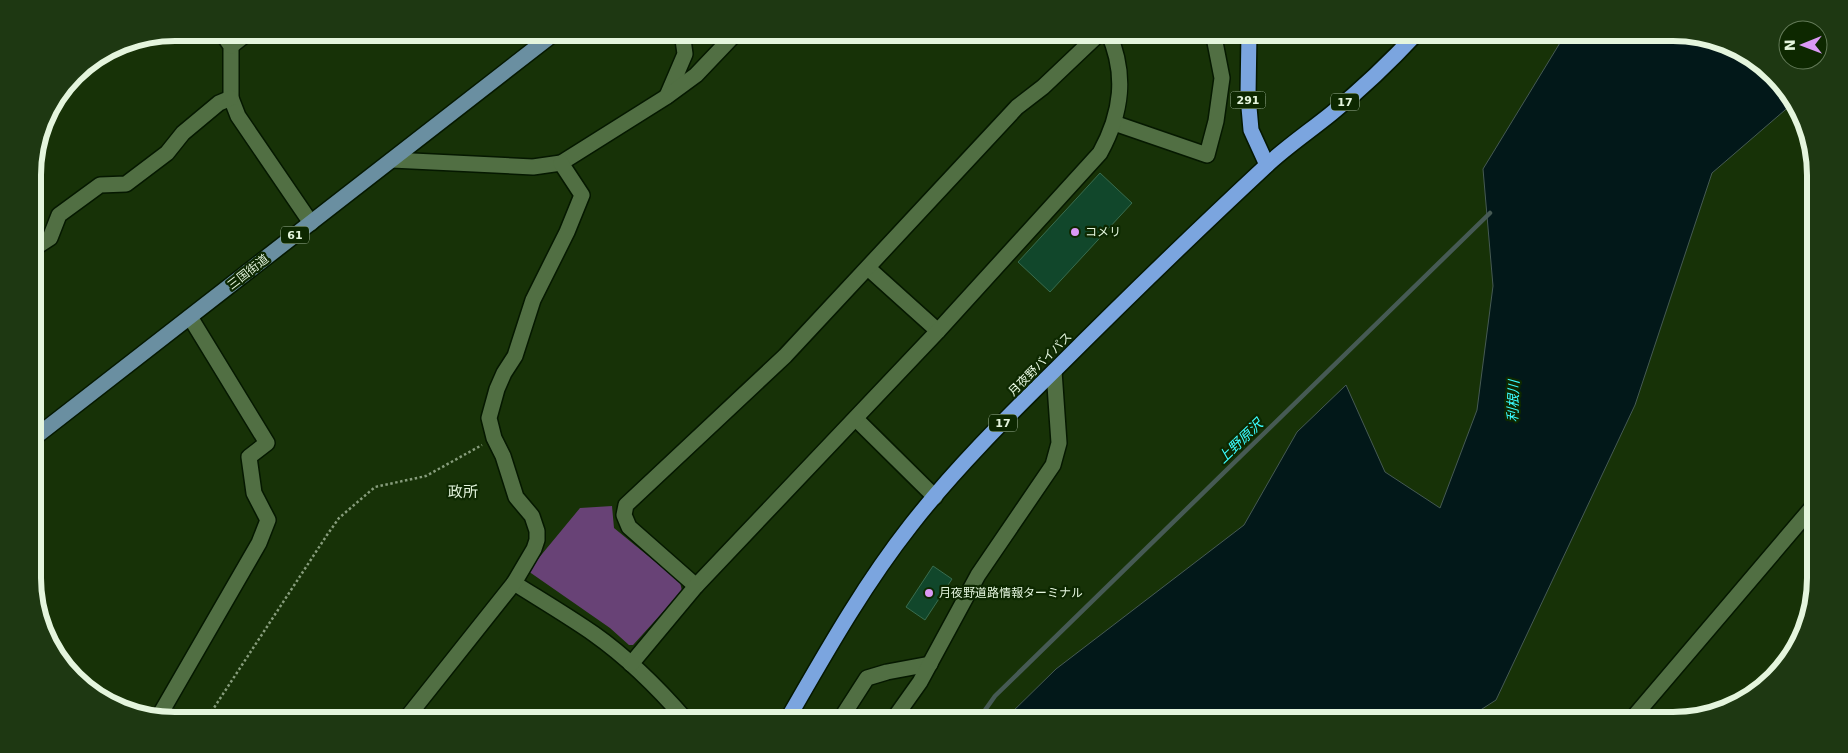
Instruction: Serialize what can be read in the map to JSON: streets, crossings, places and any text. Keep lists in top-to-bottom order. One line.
{"streets":{"highway":["291","17","月夜野バイパス"],"main road":["61","三国街道"]},"crossings":[["291","17"],["291","月夜野バイパス"],["17","月夜野バイパス"]],"districts":["政所"],"water":["利根川","上野原沢"],"places":["コメリ","月夜野道路情報ターミナル"],"north":"left"}
